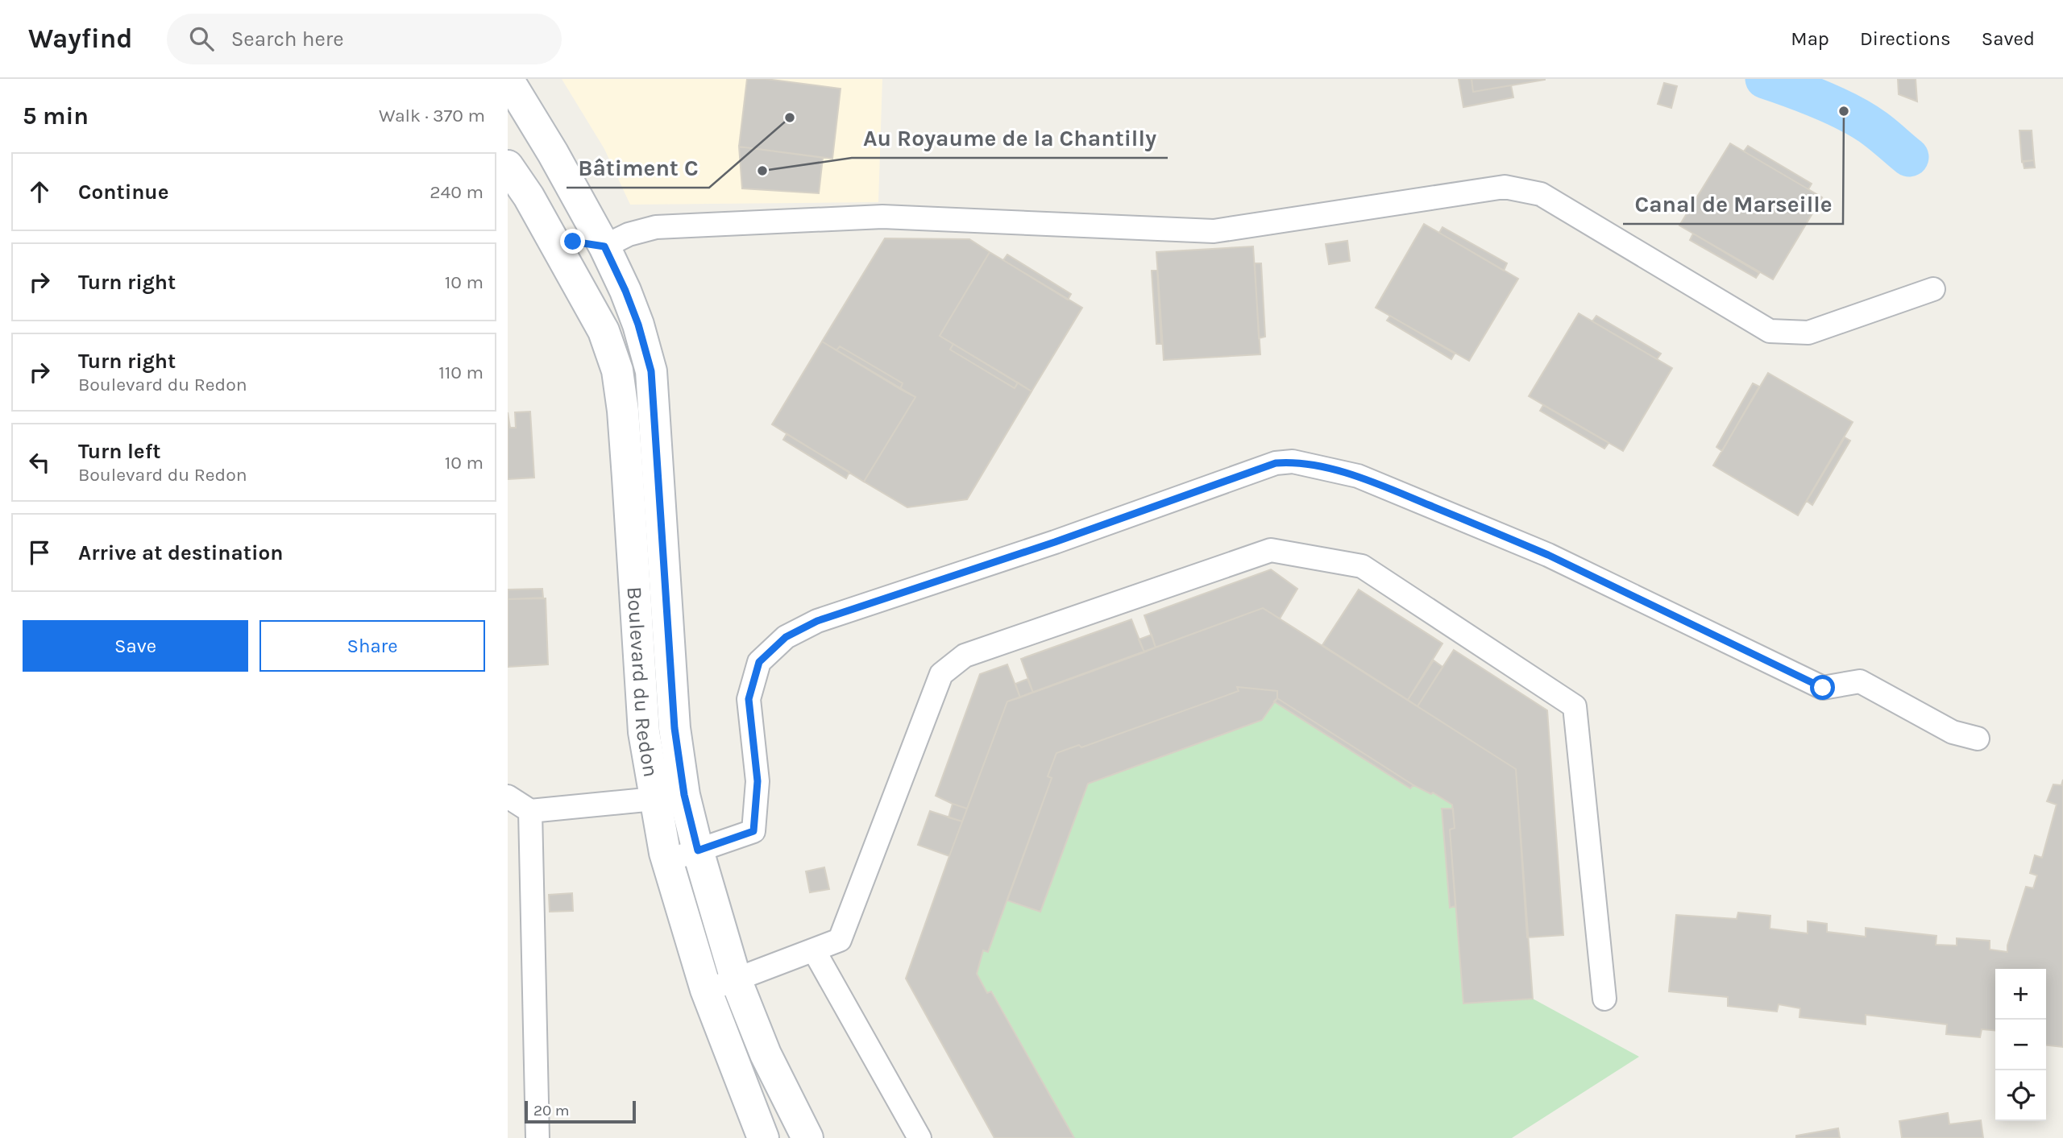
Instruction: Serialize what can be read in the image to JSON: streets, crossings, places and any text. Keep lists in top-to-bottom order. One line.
{"streets":{"street":["Boulevard du Redon"]},"places":["Canal de Marseille","Bâtiment C","Au Royaume de la Chantilly"],"scale_bar":"20 m","page":{"header":"Wayfind","search":"Search here","nav":["Map","Directions","Saved"],"heading":["5 min","Walk · 370 m"],"list":[["Continue","240 m"],["Turn right","10 m"],["Turn right","Boulevard du Redon","110 m"],["Turn left","Boulevard du Redon","10 m"],"Arrive at destination"],"buttons":["Save","Share"],"map_buttons":["+","−"],"scale":"20 m"}}
